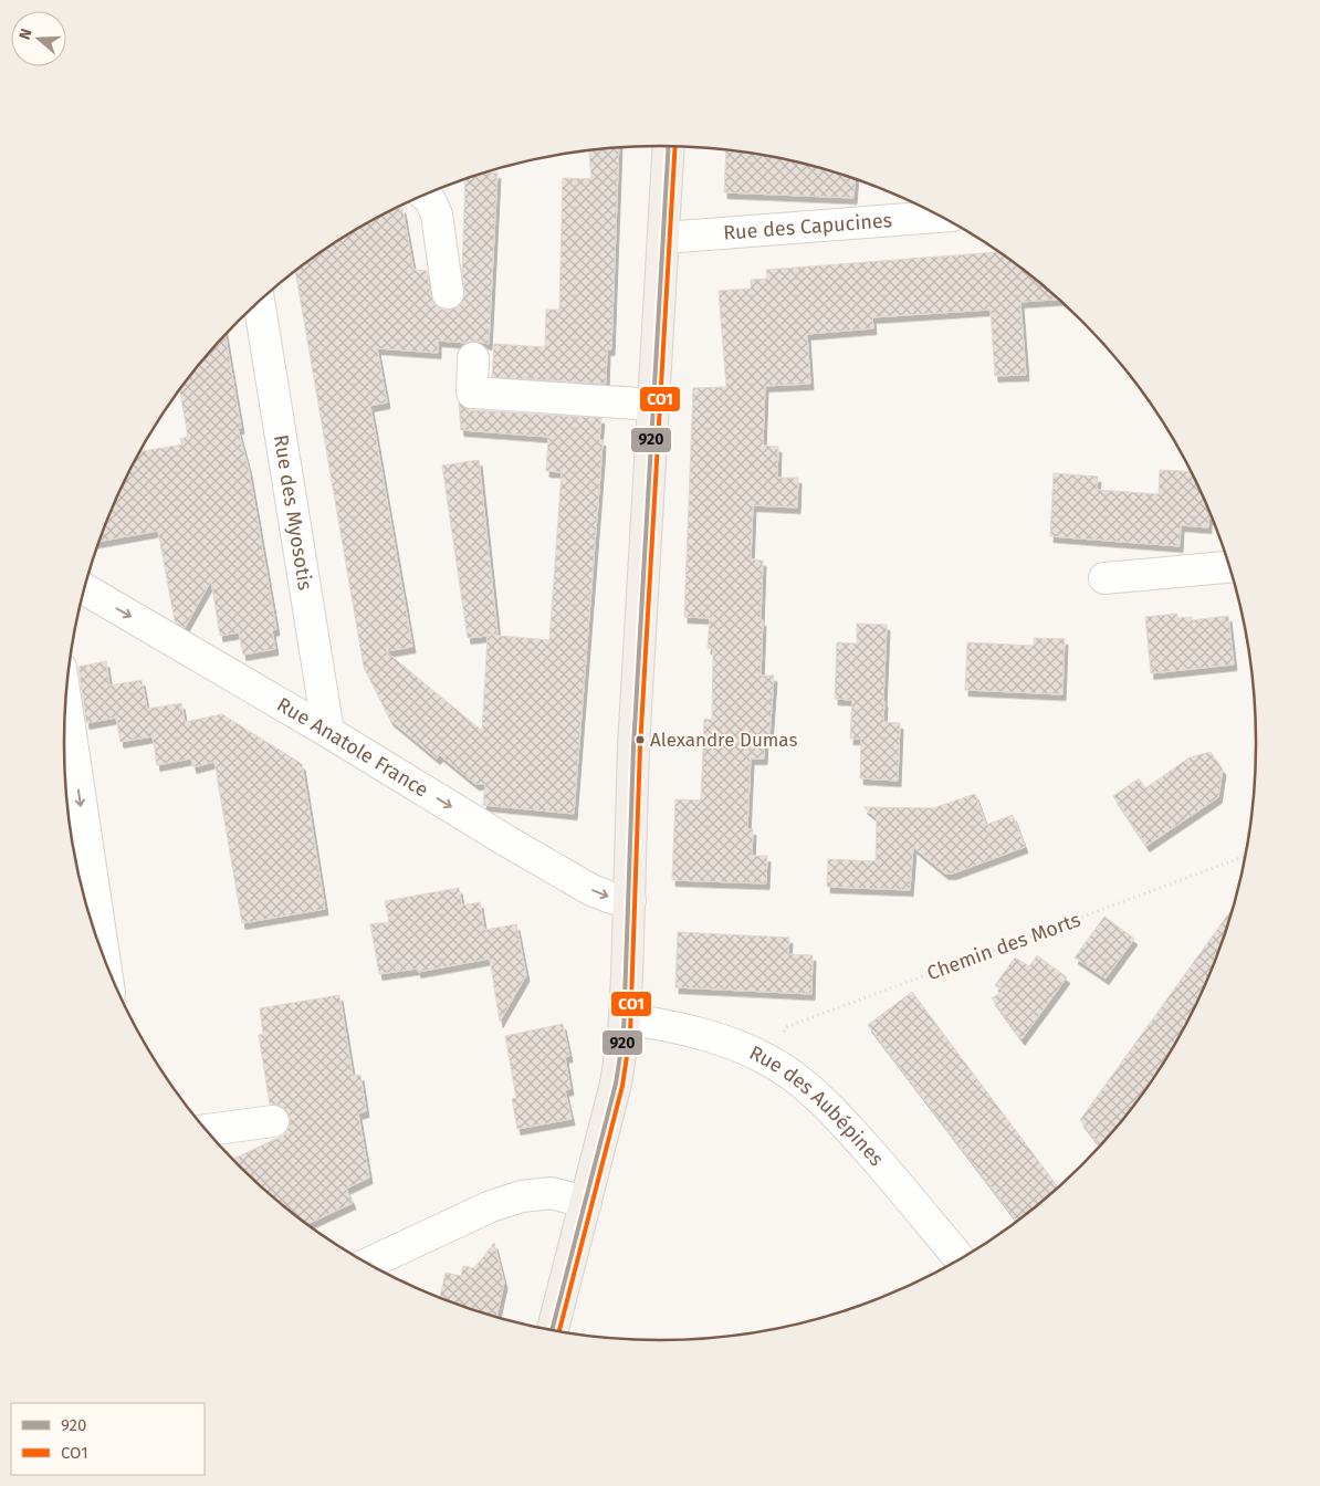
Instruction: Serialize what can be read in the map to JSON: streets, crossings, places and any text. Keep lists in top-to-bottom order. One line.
{"streets":{"street":["Rue des Capucines","Rue des Myosotis","Rue Anatole France","Rue des Aubépines"],"path":["Chemin des Morts"]},"crossings":[["Rue des Myosotis","Rue Anatole France"],["Chemin des Morts","Rue des Aubépines"]],"one_way":["Rue Anatole France"],"places":["Alexandre Dumas"],"lines":["transit line 920","transit line CO1"],"legend":["920","CO1"],"north":"left"}
